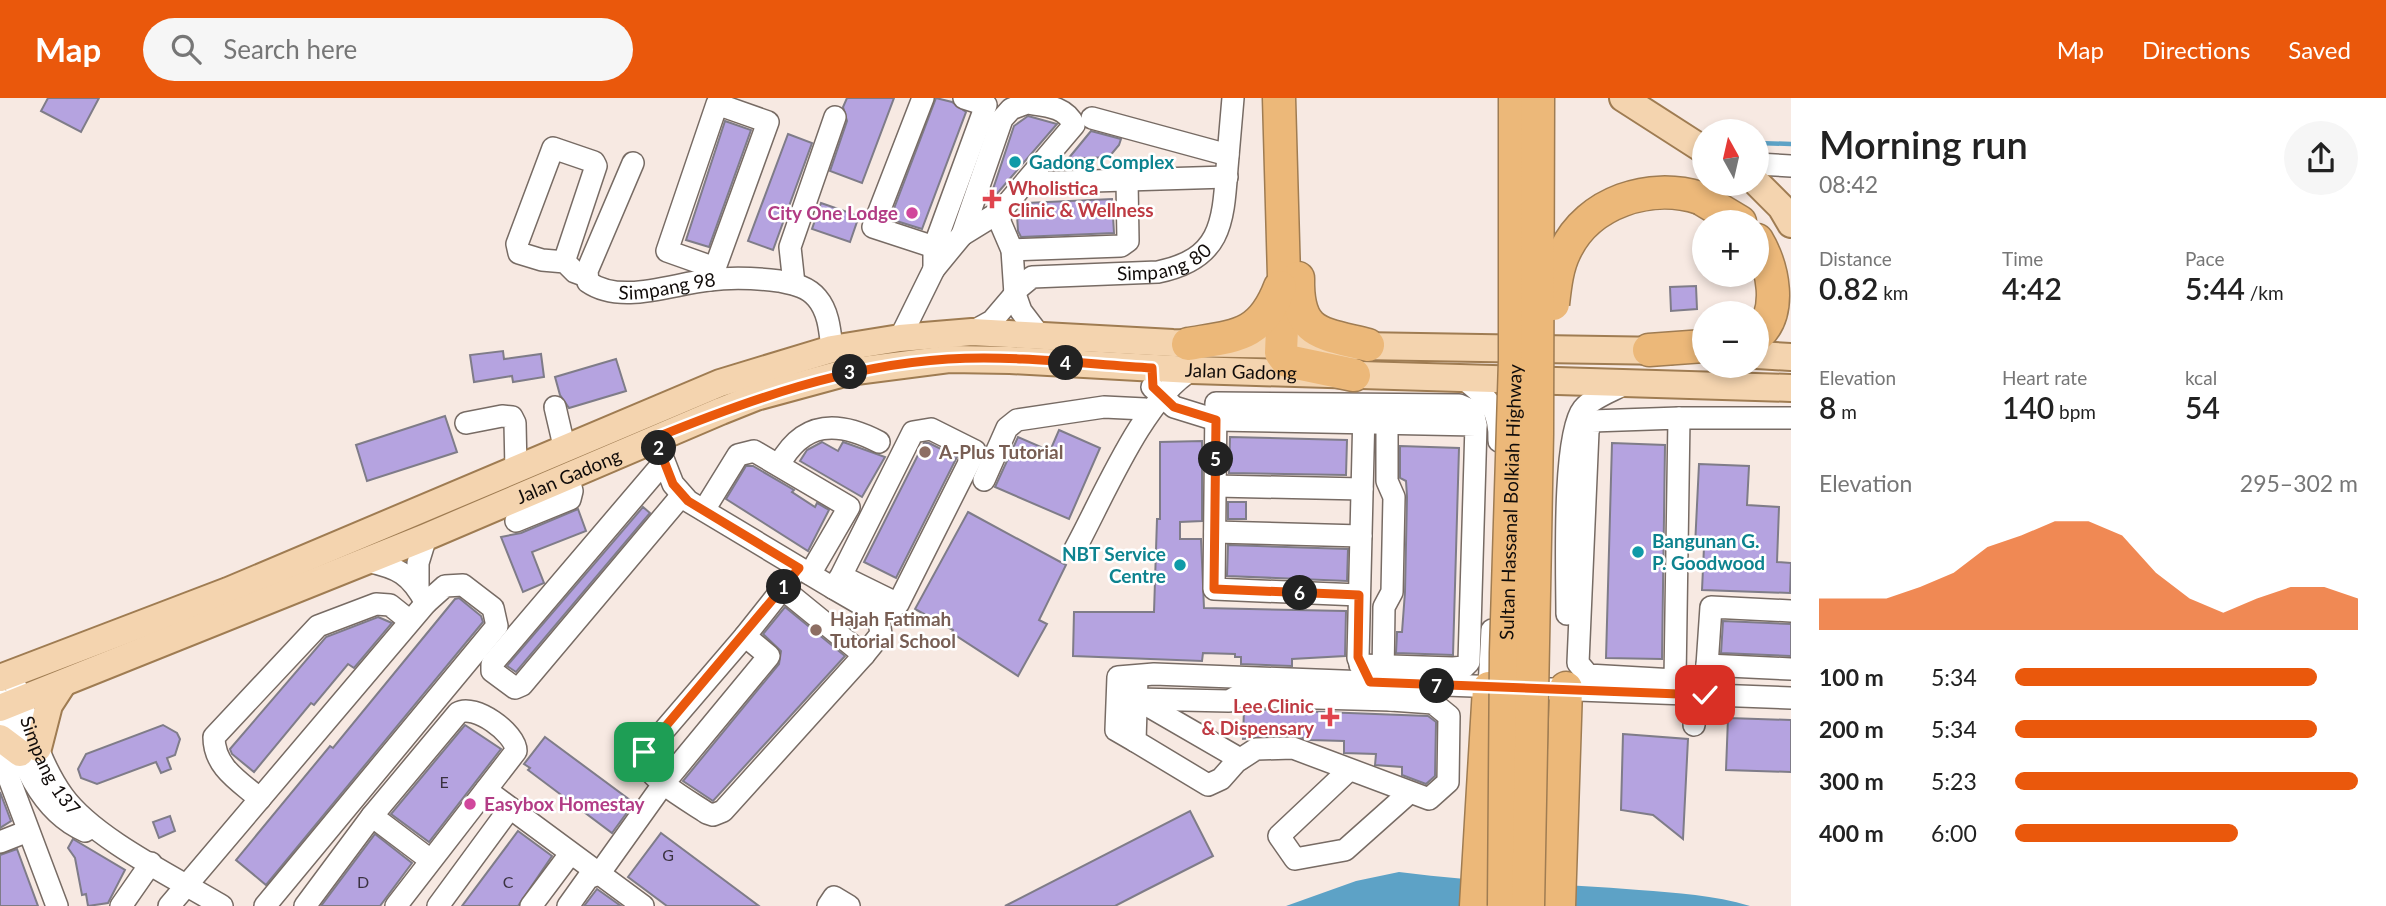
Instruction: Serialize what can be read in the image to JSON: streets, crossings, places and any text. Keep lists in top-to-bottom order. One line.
{"streets":{"highway":["Sultan Hassanal Bolkiah Highway"],"main road":["Jalan Gadong"],"street":["Simpang 80","Simpang 98","Simpang 137"]},"crossings":[["Simpang 80","Jalan Gadong"],["Jalan Gadong","Simpang 137"]],"places":{"other":["Gadong Complex","City One Lodge","A-Plus Tutorial","Bangunan G. P. Goodwood","NBT Service Centre","Hajah Fatimah Tutorial School","Easybox Homestay"],"health":["Wholistica Clinic & Wellness","Lee Clinic & Dispensary"]},"house_numbers":["E","G","D","C"],"north":"top","page":{"header":"Map","search":"Search here","nav":["Map","Directions","Saved"],"heading":["Morning run","08:42"],"map_buttons":["+","−"],"stats":[["Distance","0.82 km"],["Time","4:42"],["Pace","5:44 /km"],["Elevation","8 m"],["Heart rate","140 bpm"],["kcal","54"]],"pins":["4","3","2","5","1","6","7"],"chart":["Elevation","295–302 m"],"list":[{"name":"100 m","note":"5:34"},{"name":"200 m","note":"5:34"},{"name":"300 m","note":"5:23"},{"name":"400 m","note":"6:00"}]}}
